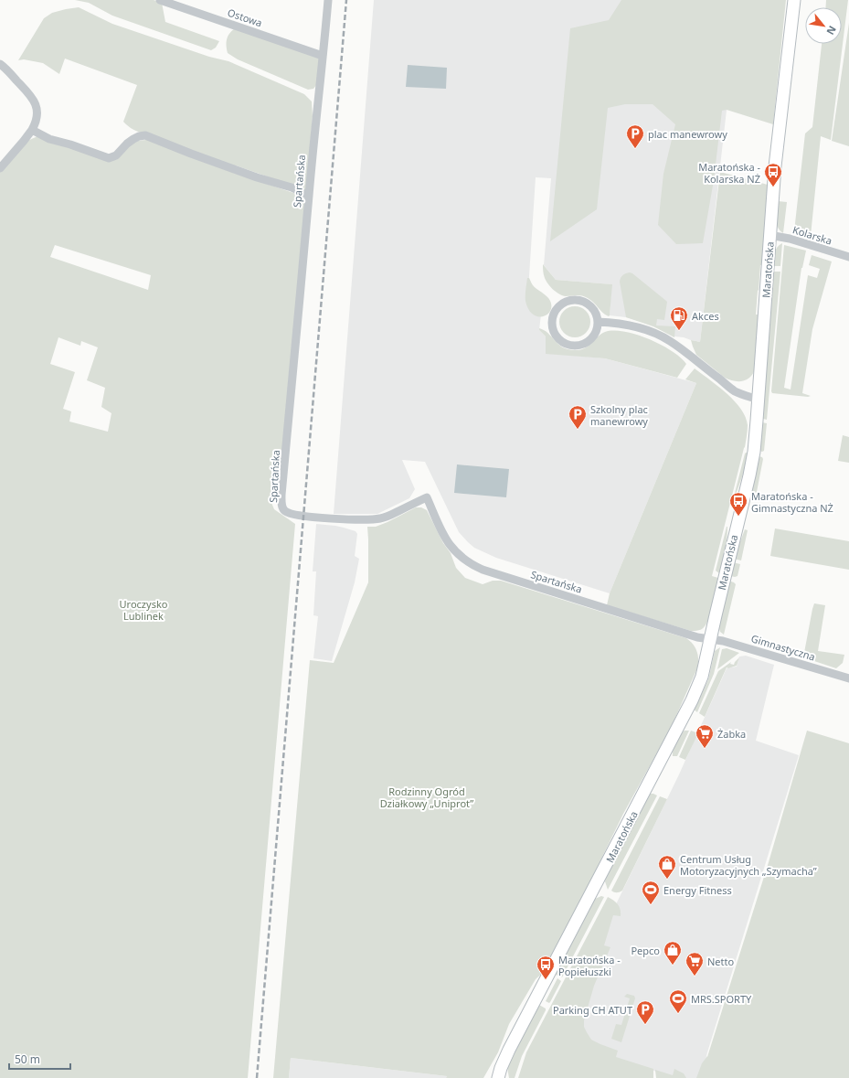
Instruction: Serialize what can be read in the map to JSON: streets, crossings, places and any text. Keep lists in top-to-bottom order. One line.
{"streets":{"main road":["Maratońska"],"street":["Ostowa","Spartańska","Kolarska","Gimnastyczna"]},"crossings":[["Ostowa","Spartańska"],["Spartańska","Gimnastyczna"],["Kolarska","Maratońska"],["Maratońska","Gimnastyczna"]],"parks":["Uroczysko Lublinek","Rodzinny Ogród Działkowy „Uniprot”"],"places":{"parking":["plac manewrowy","Szkolny plac manewrowy","Parking CH ATUT"],"bus stop":["Maratońska - Kolarska NŻ","Maratońska - Gimnastyczna NŻ","Maratońska - Popiełuszki"],"fuel station":["Akces"],"supermarket":["Żabka","Netto"],"shop":["Centrum Usług Motoryzacyjnych „Szymacha”","Pepco"],"sports":["Energy Fitness","MRS.SPORTY"]},"scale_bar":"50 m","north":"bottom right"}
